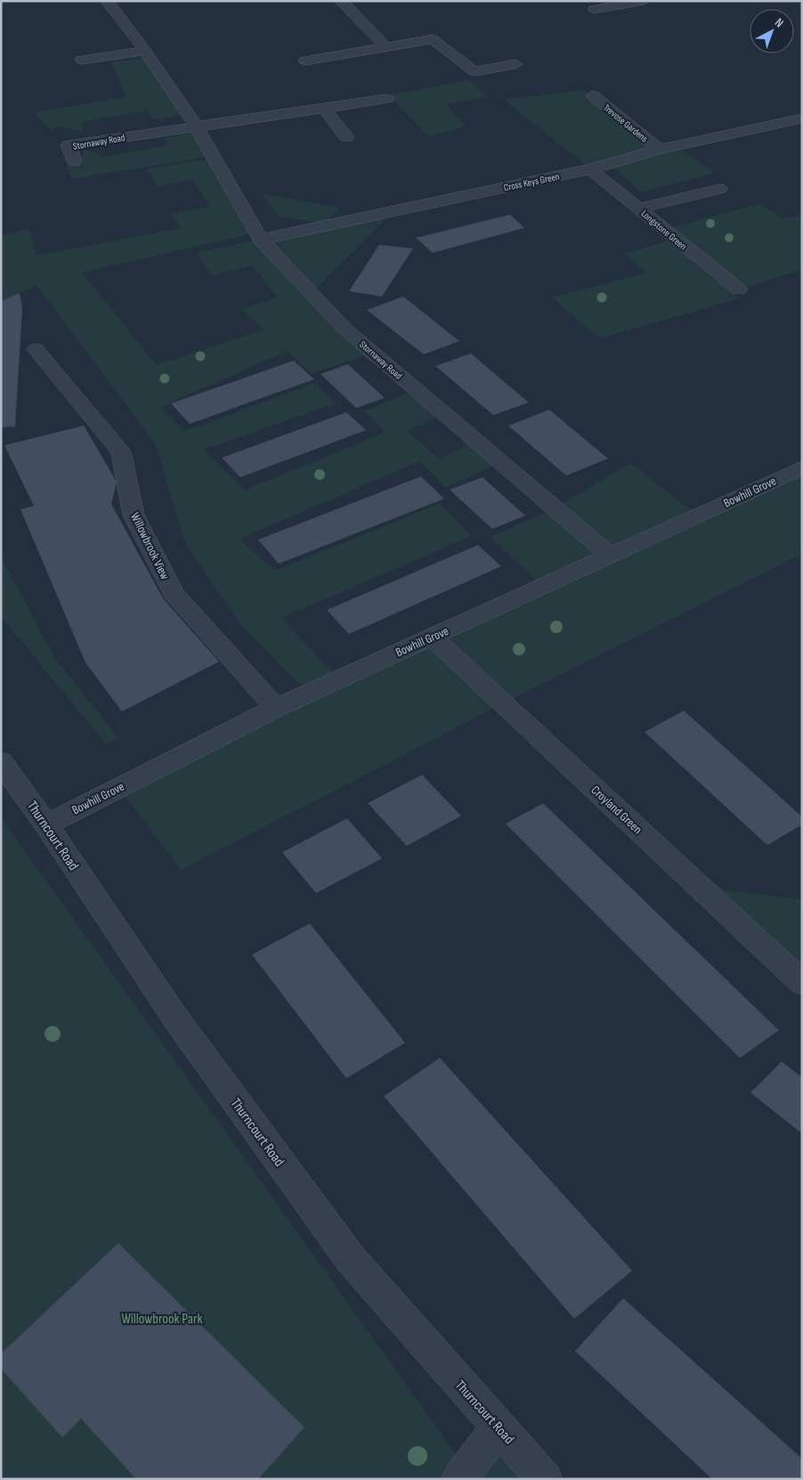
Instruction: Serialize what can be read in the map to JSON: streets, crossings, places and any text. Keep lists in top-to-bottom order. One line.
{"streets":{"street":["Trevose Gardens","Stornaway Road","Cross Keys Green","Longstone Green","Bowhill Grove","Willowbrook View","Croyland Green","Thurncourt Road"]},"crossings":[["Trevose Gardens","Cross Keys Green"],["Stornaway Road","Cross Keys Green"],["Stornaway Road","Bowhill Grove"],["Cross Keys Green","Longstone Green"],["Bowhill Grove","Willowbrook View"],["Bowhill Grove","Croyland Green"],["Bowhill Grove","Thurncourt Road"]],"parks":["Willowbrook Park"],"north":"top right"}
